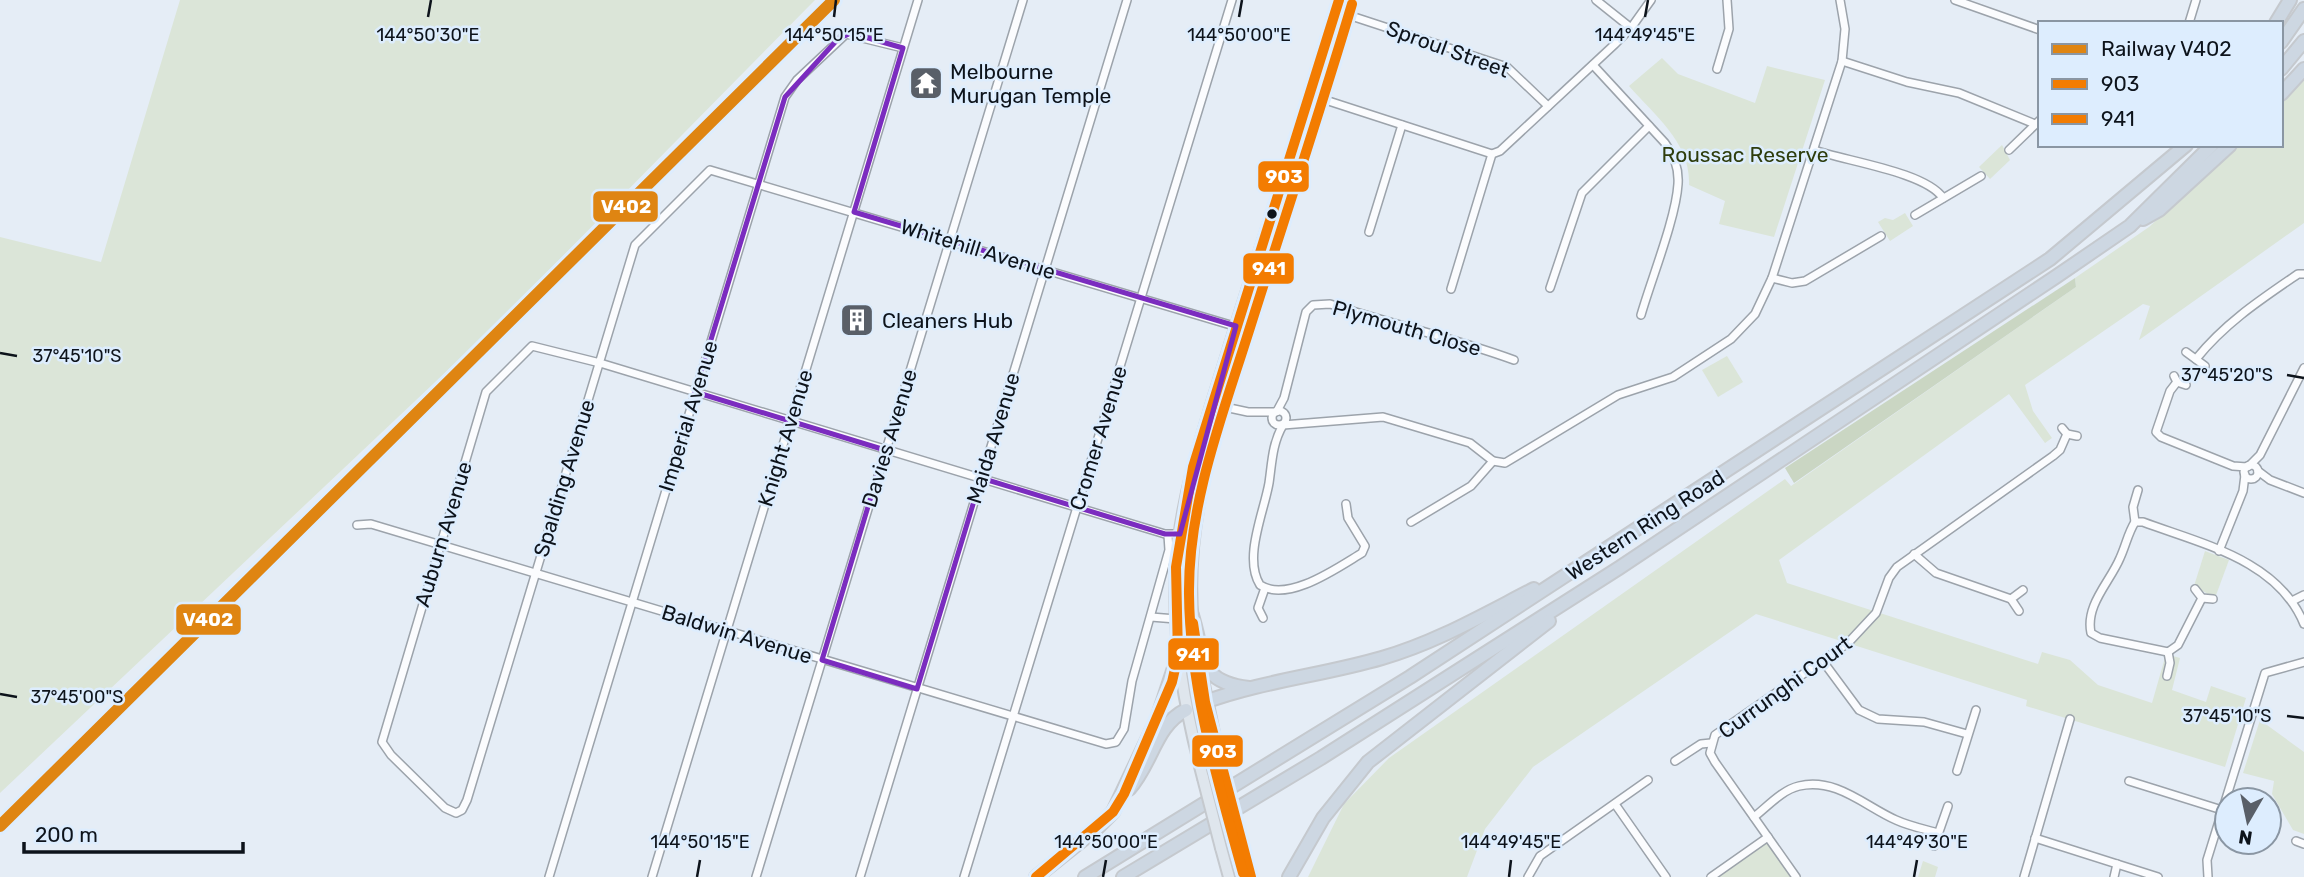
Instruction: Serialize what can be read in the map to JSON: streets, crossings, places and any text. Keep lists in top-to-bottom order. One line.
{"streets":{"highway":["Western Ring Road"],"street":["Sproul Street","Whitehill Avenue","Plymouth Close","Imperial Avenue","Knight Avenue","Davies Avenue","Maida Avenue","Cromer Avenue","Spalding Avenue","Auburn Avenue","Baldwin Avenue","Currunghi Court"]},"crossings":[["Whitehill Avenue","Imperial Avenue"],["Whitehill Avenue","Knight Avenue"],["Whitehill Avenue","Davies Avenue"],["Whitehill Avenue","Maida Avenue"],["Whitehill Avenue","Cromer Avenue"],["Whitehill Avenue","Spalding Avenue"],["Imperial Avenue","Knight Avenue"],["Imperial Avenue","Baldwin Avenue"],["Knight Avenue","Baldwin Avenue"],["Davies Avenue","Baldwin Avenue"],["Maida Avenue","Baldwin Avenue"],["Cromer Avenue","Baldwin Avenue"],["Spalding Avenue","Auburn Avenue"],["Spalding Avenue","Baldwin Avenue"],["Auburn Avenue","Baldwin Avenue"]],"parks":["Roussac Reserve"],"places":{"temple":["Melbourne Murugan Temple"],"building":["Cleaners Hub"]},"lines":["rail line V402","transit line 903","transit line 941"],"legend":["Railway V402","903","941"],"scale_bar":"200 m","north":"bottom","coordinates":["144°50'30\"E","144°50'15\"E","144°50'00\"E","144°49'45\"E","37°45'10\"S","37°45'20\"S","37°45'00\"S","144°49'30\"E"]}
